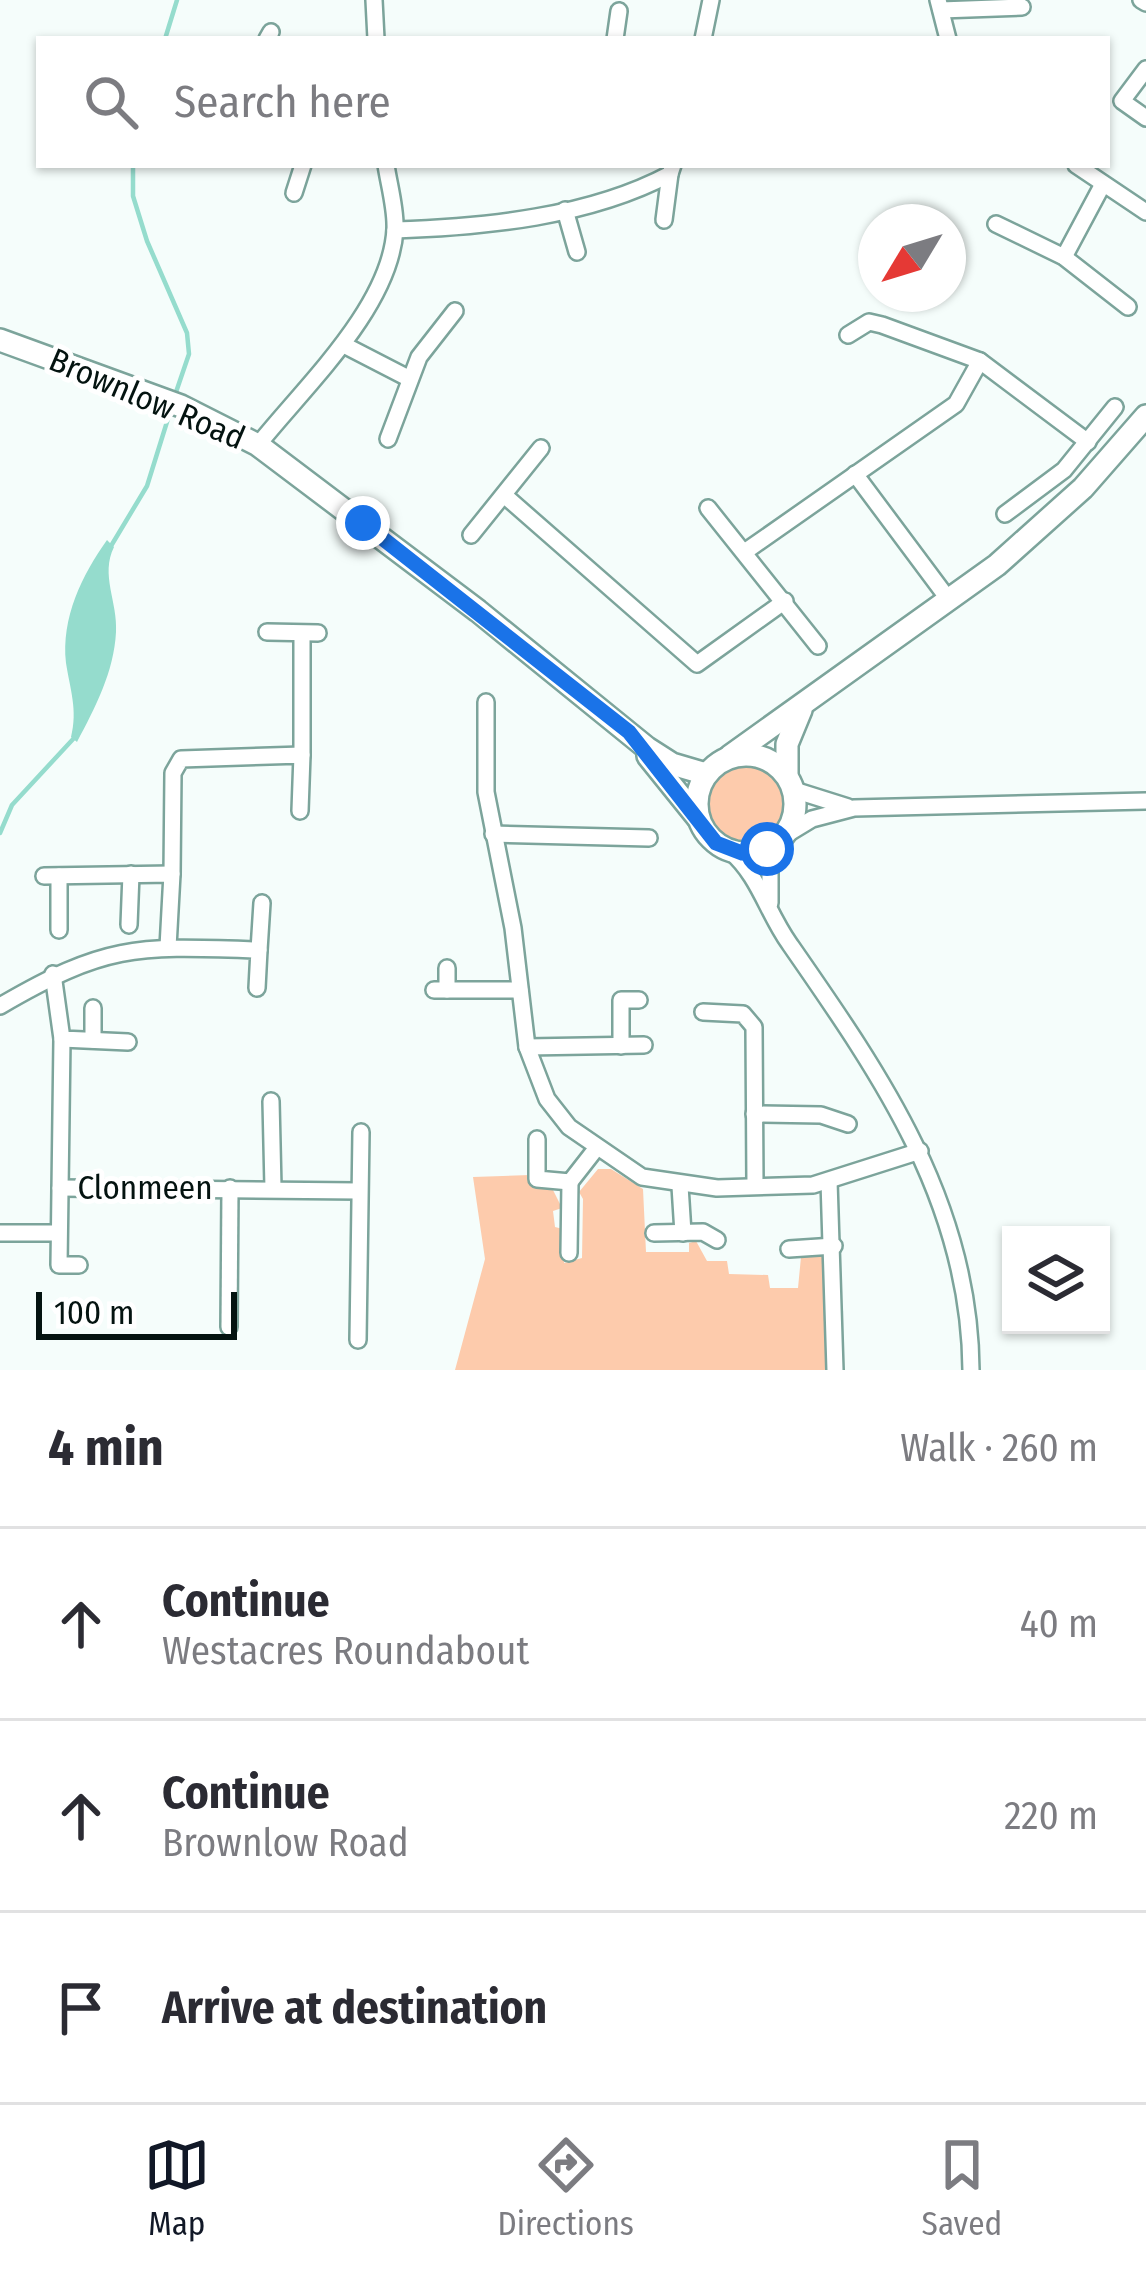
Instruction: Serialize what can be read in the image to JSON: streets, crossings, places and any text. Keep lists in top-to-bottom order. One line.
{"streets":{"main road":["Brownlow Road"],"street":["Clonmeen"]},"scale_bar":"100 m","north":"bottom left","page":{"search":"Search here","scale":"100 m","heading":["4 min","Walk · 260 m"],"list":[["Continue","Westacres Roundabout","40 m"],["Continue","Brownlow Road","220 m"],"Arrive at destination"],"nav":["Map","Directions","Saved"]}}
